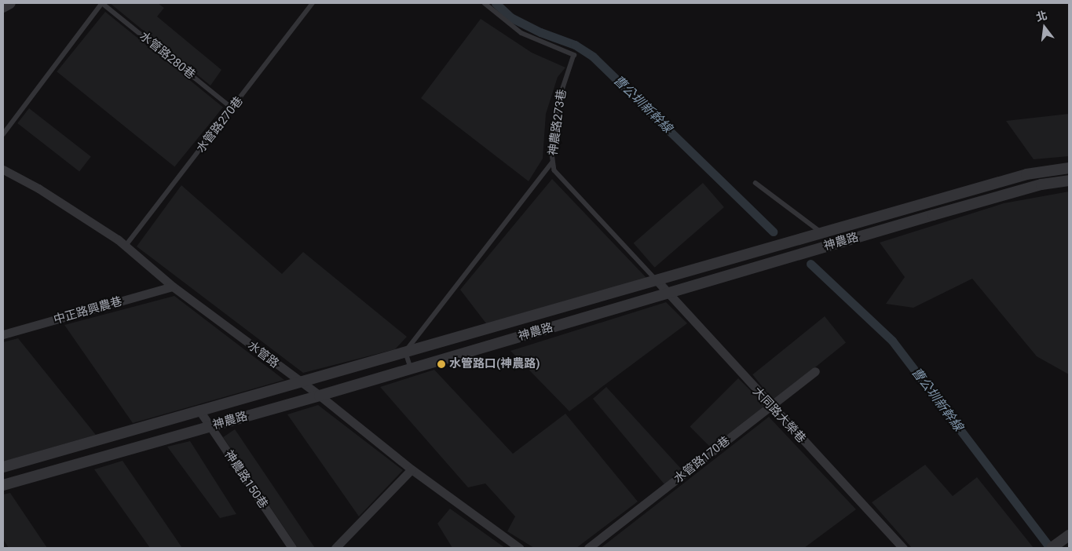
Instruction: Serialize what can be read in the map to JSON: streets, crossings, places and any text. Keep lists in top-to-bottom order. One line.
{"streets":{"street":["神農路","中正路興農巷","水管路","大同路大榮巷","水管路170巷","神農路150巷"],"lane":["水管路280巷","神農路273巷","水管路270巷"]},"crossings":[["水管路280巷","水管路270巷"],["神農路273巷","神農路"],["神農路273巷","大同路大榮巷"],["水管路270巷","水管路"],["神農路","水管路"],["神農路","大同路大榮巷"],["神農路","神農路150巷"],["中正路興農巷","水管路"],["大同路大榮巷","水管路170巷"]],"water":["曹公圳新幹線"],"places":["水管路口(神農路)"],"north":"top"}
